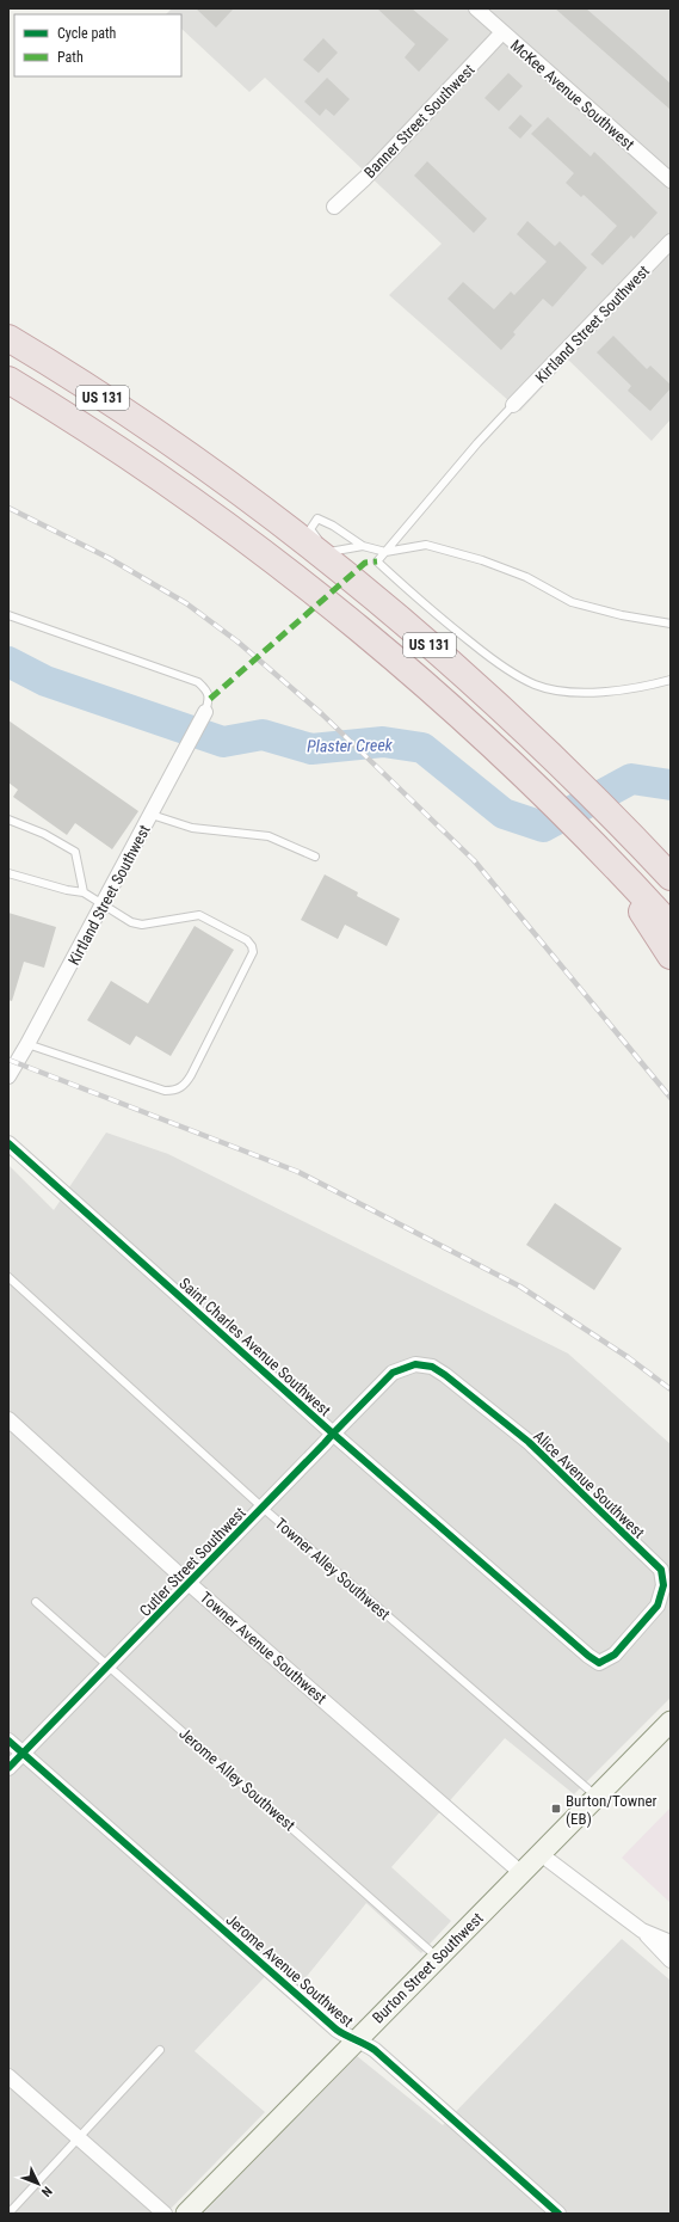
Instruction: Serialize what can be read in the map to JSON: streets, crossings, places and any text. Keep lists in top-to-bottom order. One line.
{"streets":{"highway":["US 131"],"main road":["Burton Street Southwest"],"street":["McKee Avenue Southwest","Banner Street Southwest","Kirtland Street Southwest","Saint Charles Avenue Southwest","Alice Avenue Southwest","Cutler Street Southwest","Towner Avenue Southwest","Jerome Avenue Southwest"],"lane":["Towner Alley Southwest","Jerome Alley Southwest"]},"crossings":[["McKee Avenue Southwest","Banner Street Southwest"],["Saint Charles Avenue Southwest","Alice Avenue Southwest"],["Saint Charles Avenue Southwest","Cutler Street Southwest"],["Alice Avenue Southwest","Cutler Street Southwest"],["Cutler Street Southwest","Towner Alley Southwest"],["Cutler Street Southwest","Towner Avenue Southwest"],["Cutler Street Southwest","Jerome Alley Southwest"],["Cutler Street Southwest","Jerome Avenue Southwest"],["Towner Alley Southwest","Burton Street Southwest"],["Towner Avenue Southwest","Burton Street Southwest"],["Jerome Alley Southwest","Burton Street Southwest"],["Burton Street Southwest","Jerome Avenue Southwest"]],"water":["Plaster Creek"],"places":{"transit":["Burton/Towner (EB)"]},"legend":["Cycle path","Path"],"north":"bottom right"}
